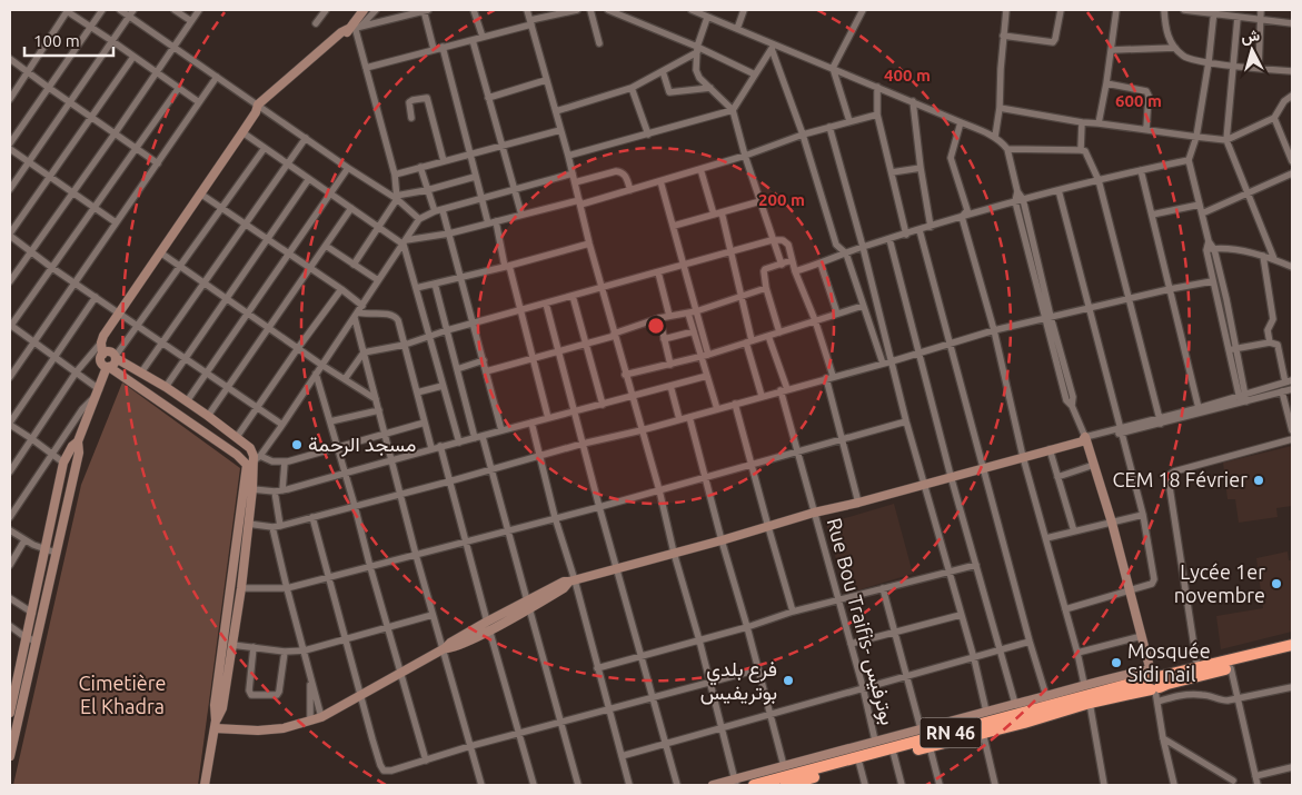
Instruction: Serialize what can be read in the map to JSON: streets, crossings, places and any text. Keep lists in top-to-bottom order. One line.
{"streets":{"highway":["RN 46"],"street":["Rue Bou Traifis- بوترفيس"]},"parks":["Cimetière El Khadra"],"places":["مسجد الرحمة","CEM 18 Février","Lycée 1er novembre","Mosquée Sidi nail","فرع بلدي بوتريفيس"],"scale_bar":"100 m","north":"top","rings":["400 m","600 m","200 m"]}
